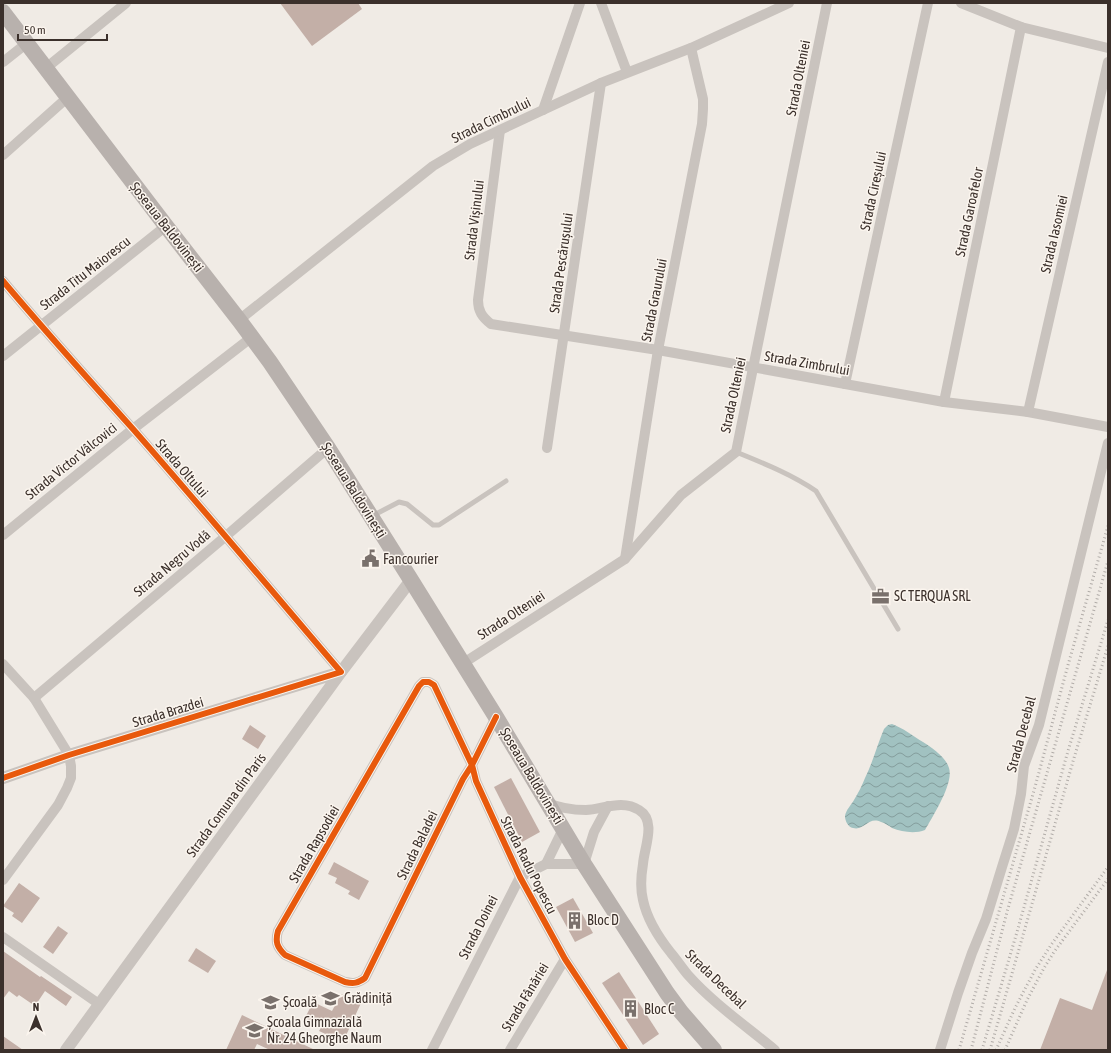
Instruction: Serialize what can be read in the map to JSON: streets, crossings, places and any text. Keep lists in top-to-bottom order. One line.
{"streets":{"main road":["Șoseaua Baldovinești"],"street":["Strada Olteniei","Strada Cimbrului","Strada Cireșului","Strada Garoafelor","Strada Vișinului","Strada Iasomiei","Strada Pescărușului","Strada Titu Maiorescu","Strada Graurului","Strada Zimbrului","Strada Victor Vâlcovici","Strada Oltului","Strada Negru Vodă","Strada Brazdei","Strada Decebal","Strada Comuna din Paris","Strada Rapsodiei","Strada Baladei","Strada Radu Popescu","Strada Doinei","Strada Fânăriei"]},"crossings":[["Strada Olteniei","Șoseaua Baldovinești"],["Strada Olteniei","Strada Graurului"],["Strada Olteniei","Strada Zimbrului"],["Strada Cimbrului","Strada Vișinului"],["Strada Cimbrului","Șoseaua Baldovinești"],["Strada Cimbrului","Strada Pescărușului"],["Strada Cimbrului","Strada Graurului"],["Strada Cireșului","Strada Zimbrului"],["Strada Garoafelor","Strada Zimbrului"],["Strada Vișinului","Strada Zimbrului"],["Șoseaua Baldovinești","Strada Titu Maiorescu"],["Șoseaua Baldovinești","Strada Victor Vâlcovici"],["Șoseaua Baldovinești","Strada Negru Vodă"],["Șoseaua Baldovinești","Strada Decebal"],["Șoseaua Baldovinești","Strada Comuna din Paris"],["Șoseaua Baldovinești","Strada Baladei"],["Strada Iasomiei","Strada Zimbrului"],["Strada Pescărușului","Strada Zimbrului"],["Strada Titu Maiorescu","Strada Oltului"],["Strada Graurului","Strada Zimbrului"],["Strada Victor Vâlcovici","Strada Oltului"],["Strada Oltului","Strada Negru Vodă"],["Strada Oltului","Strada Brazdei"],["Strada Oltului","Strada Comuna din Paris"],["Strada Brazdei","Strada Comuna din Paris"],["Strada Rapsodiei","Strada Baladei"],["Strada Rapsodiei","Strada Radu Popescu"],["Strada Baladei","Strada Radu Popescu"],["Strada Radu Popescu","Strada Doinei"],["Strada Radu Popescu","Strada Fânăriei"]],"places":{"public building":["Fancourier"],"office":["SC TERQUA SRL"],"building":["Bloc D","Bloc C"],"school or university":["Grădiniță","Școală","Școala Gimnazială Nr. 24 Gheorghe Naum"]},"scale_bar":"50 m","north":"top"}
